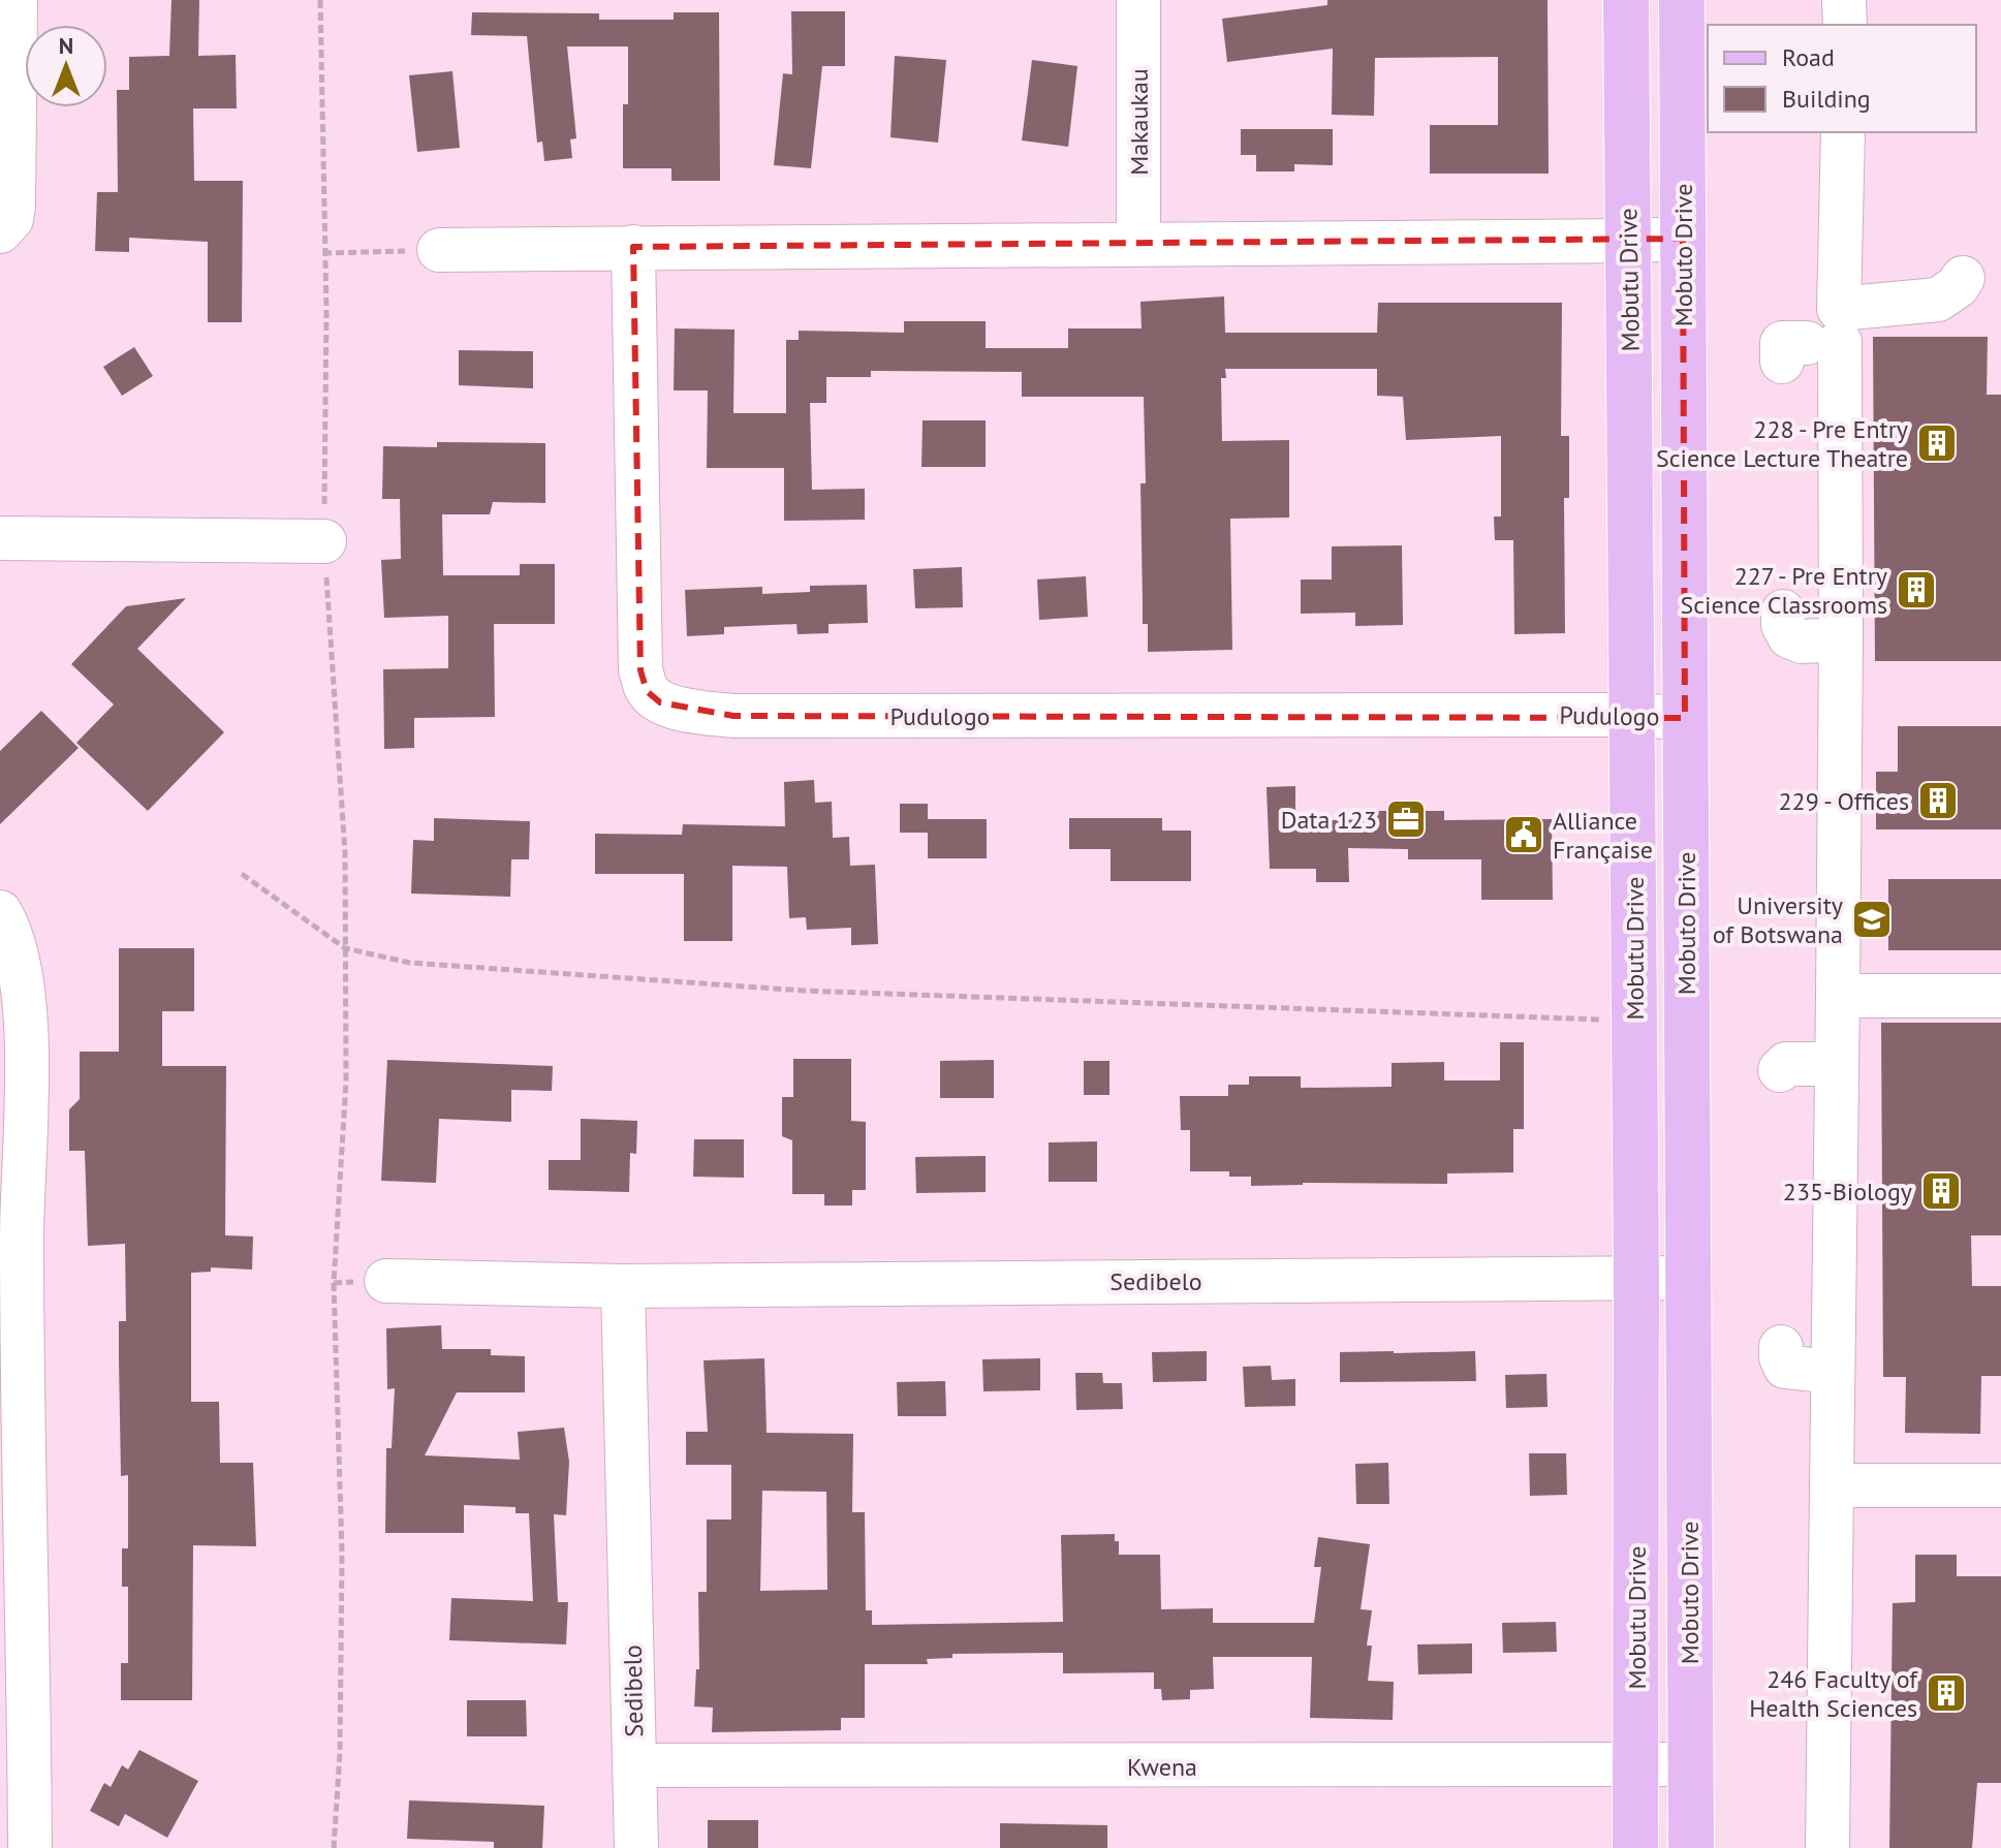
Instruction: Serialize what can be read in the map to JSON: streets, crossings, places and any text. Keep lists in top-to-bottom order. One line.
{"streets":{"main road":["Mobuto Drive","Mobutu Drive"],"street":["Makaukau","Pudulogo","Sedibelo","Kwena"]},"crossings":[["Mobuto Drive","Pudulogo"],["Mobuto Drive","Sedibelo"],["Mobuto Drive","Kwena"],["Mobutu Drive","Pudulogo"],["Mobutu Drive","Sedibelo"],["Mobutu Drive","Kwena"],["Sedibelo","Kwena"]],"places":{"building":["228 - Pre Entry Science Lecture Theatre","227 - Pre Entry Science Classrooms","229 - Offices","235-Biology","246 Faculty of Health Sciences"],"office":["Data 123"],"public building":["Alliance Française"],"school or university":["University of Botswana"]},"legend":["Road","Building"],"north":"top"}
